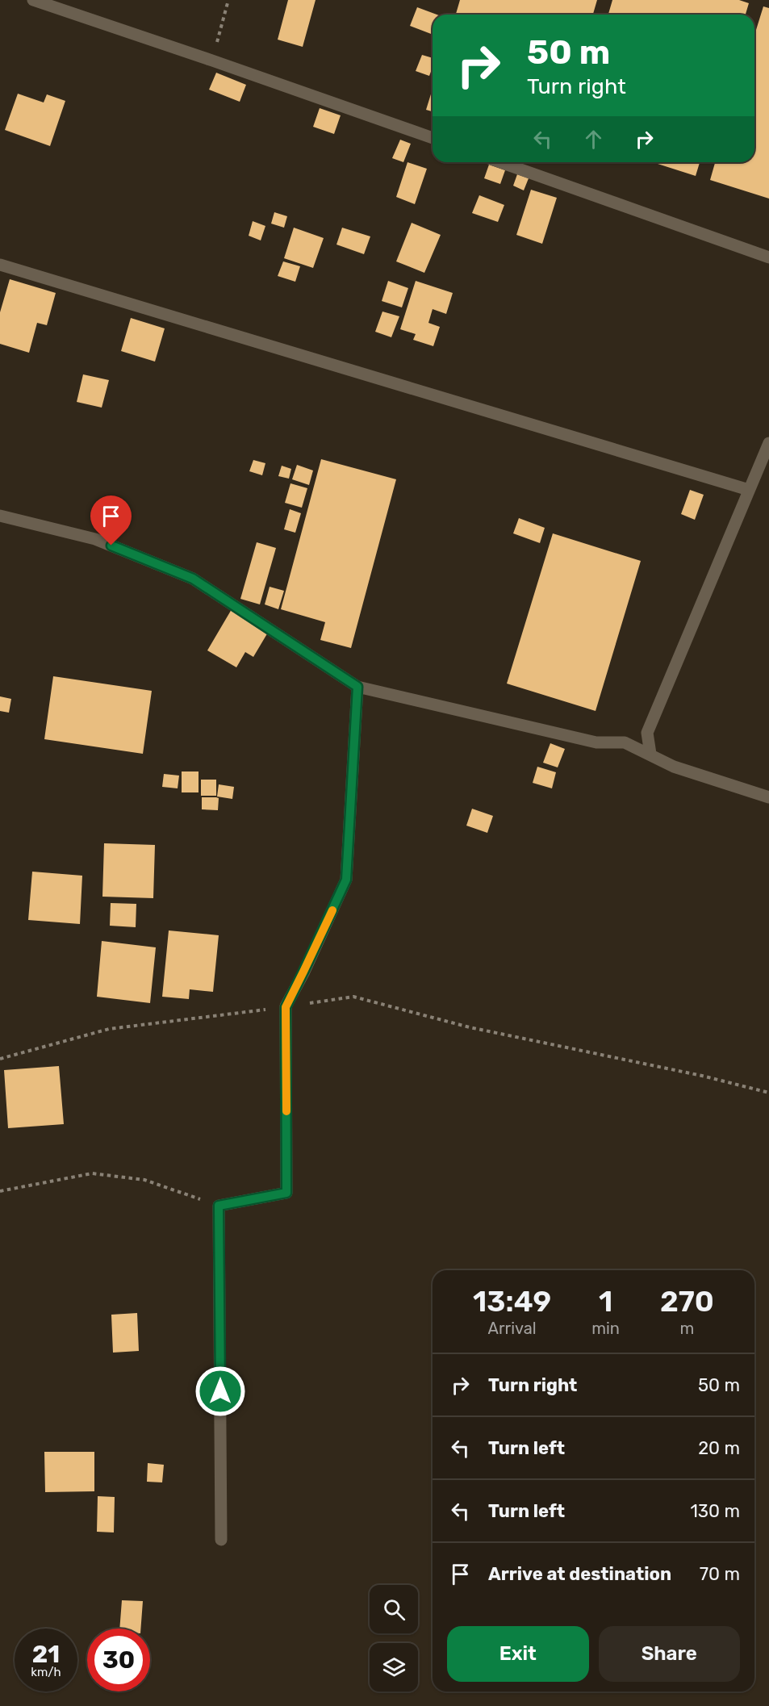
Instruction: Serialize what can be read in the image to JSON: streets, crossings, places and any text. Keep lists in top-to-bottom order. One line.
{"page":{"turn":["50 m","Turn right"],"eta":["13:49","Arrival","1","min","270","m"],"list":[{"name":"Turn right","value":"50 m"},{"name":"Turn left","value":"20 m"},{"name":"Turn left","value":"130 m"},{"name":"Arrive at destination","value":"70 m"}],"buttons":["Exit","Share"],"speed":"21 km/h","limit":"30"}}
